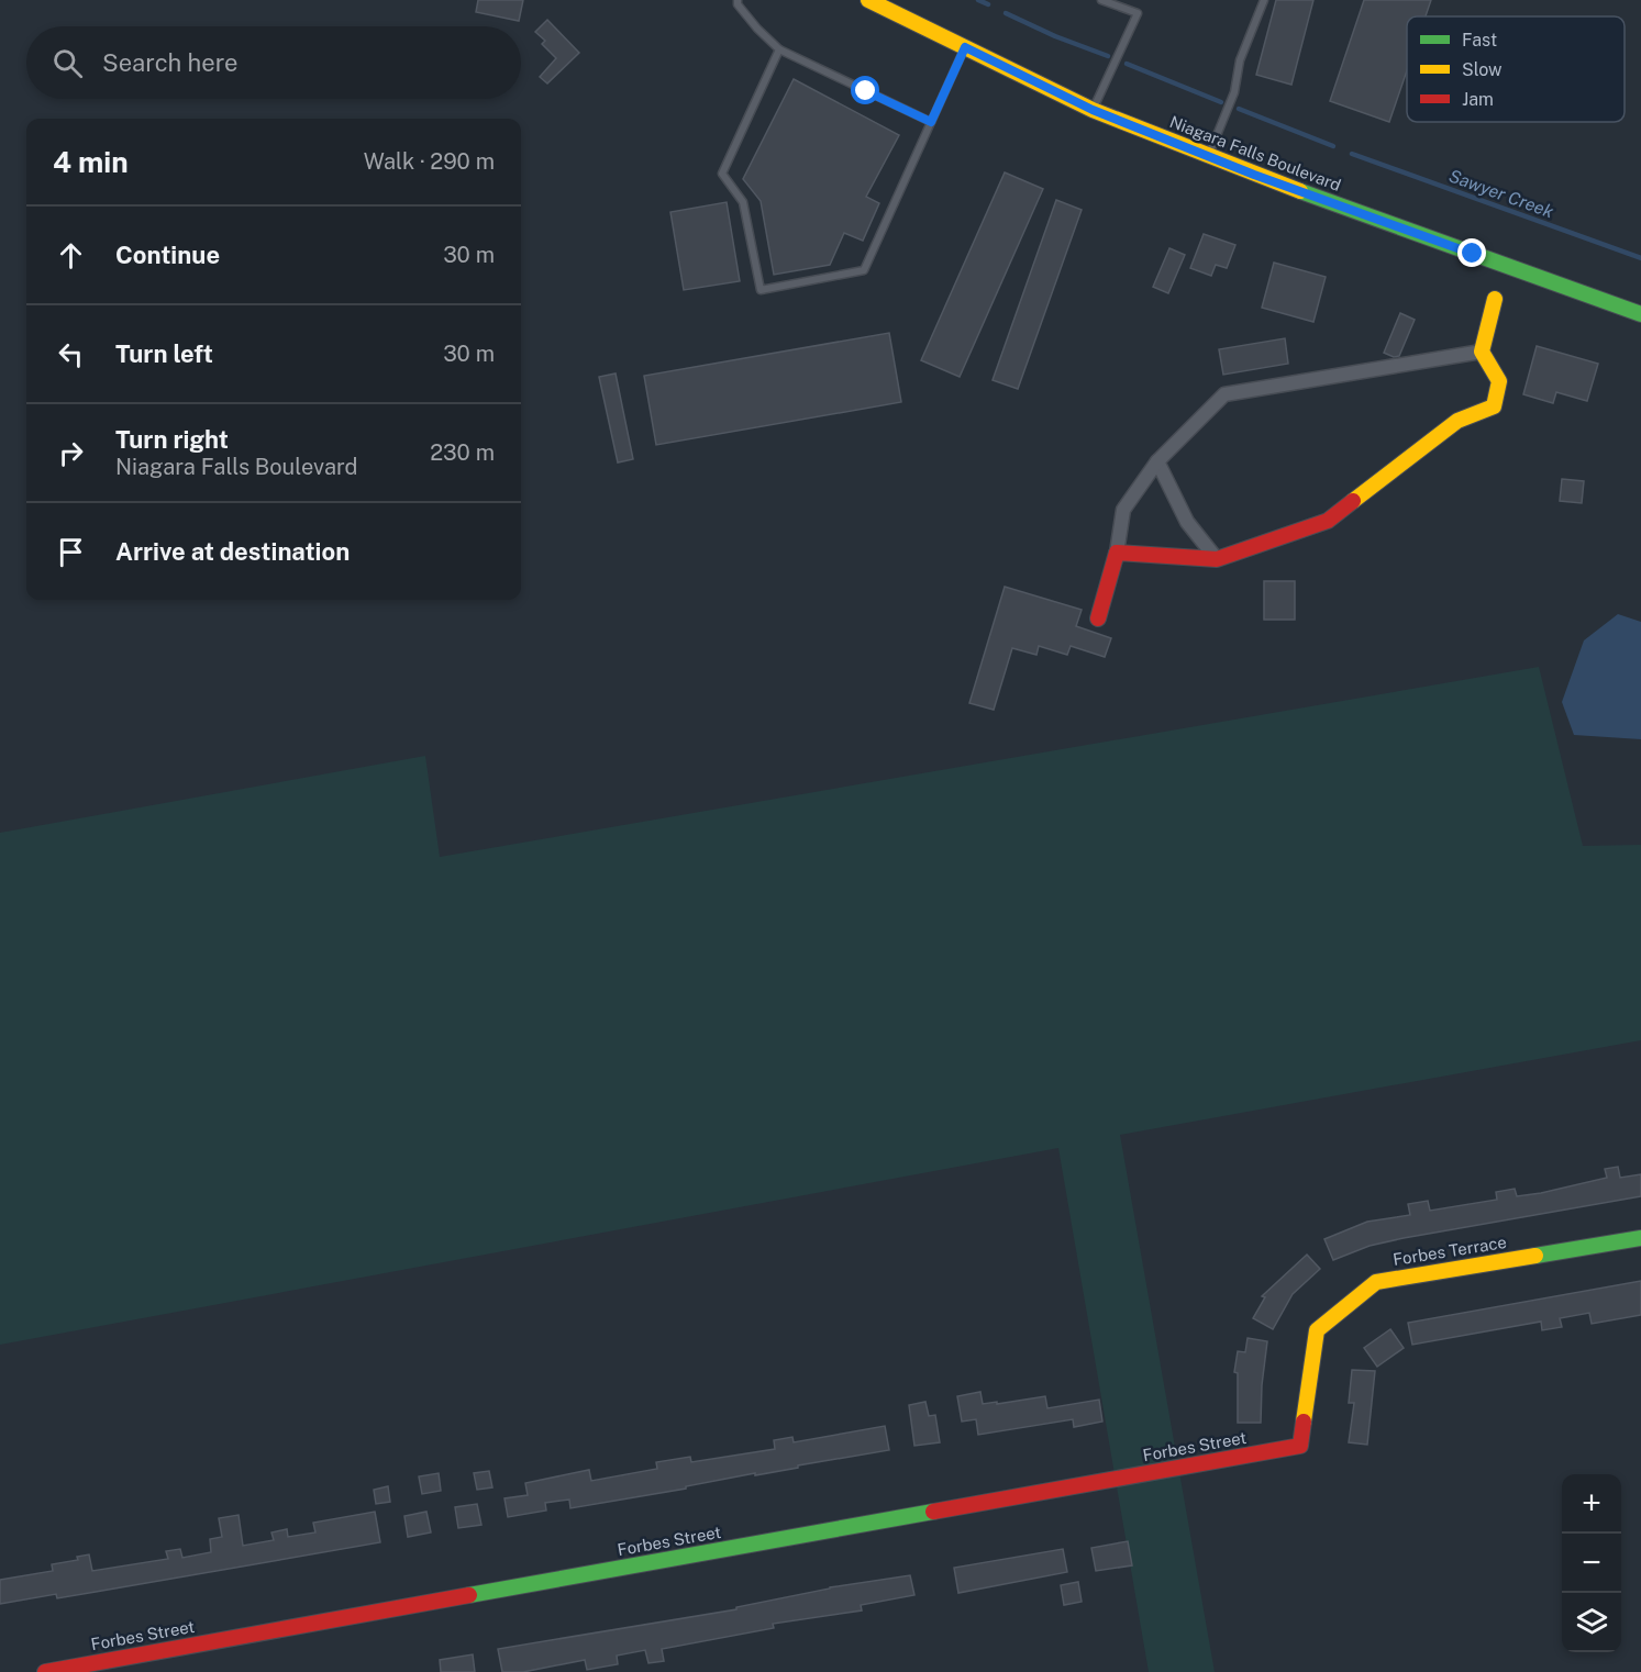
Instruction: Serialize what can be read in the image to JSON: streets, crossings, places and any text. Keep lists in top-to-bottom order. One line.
{"streets":{"street":["Niagara Falls Boulevard","Forbes Terrace","Forbes Street"]},"crossings":[["Forbes Terrace","Forbes Street"]],"water":["Sawyer Creek"],"legend":["Fast","Slow","Jam"],"page":{"search":"Search here","heading":["4 min","Walk · 290 m"],"list":[["Continue","30 m"],["Turn left","30 m"],["Turn right","Niagara Falls Boulevard","230 m"],"Arrive at destination"],"map_buttons":["+","−"]}}
